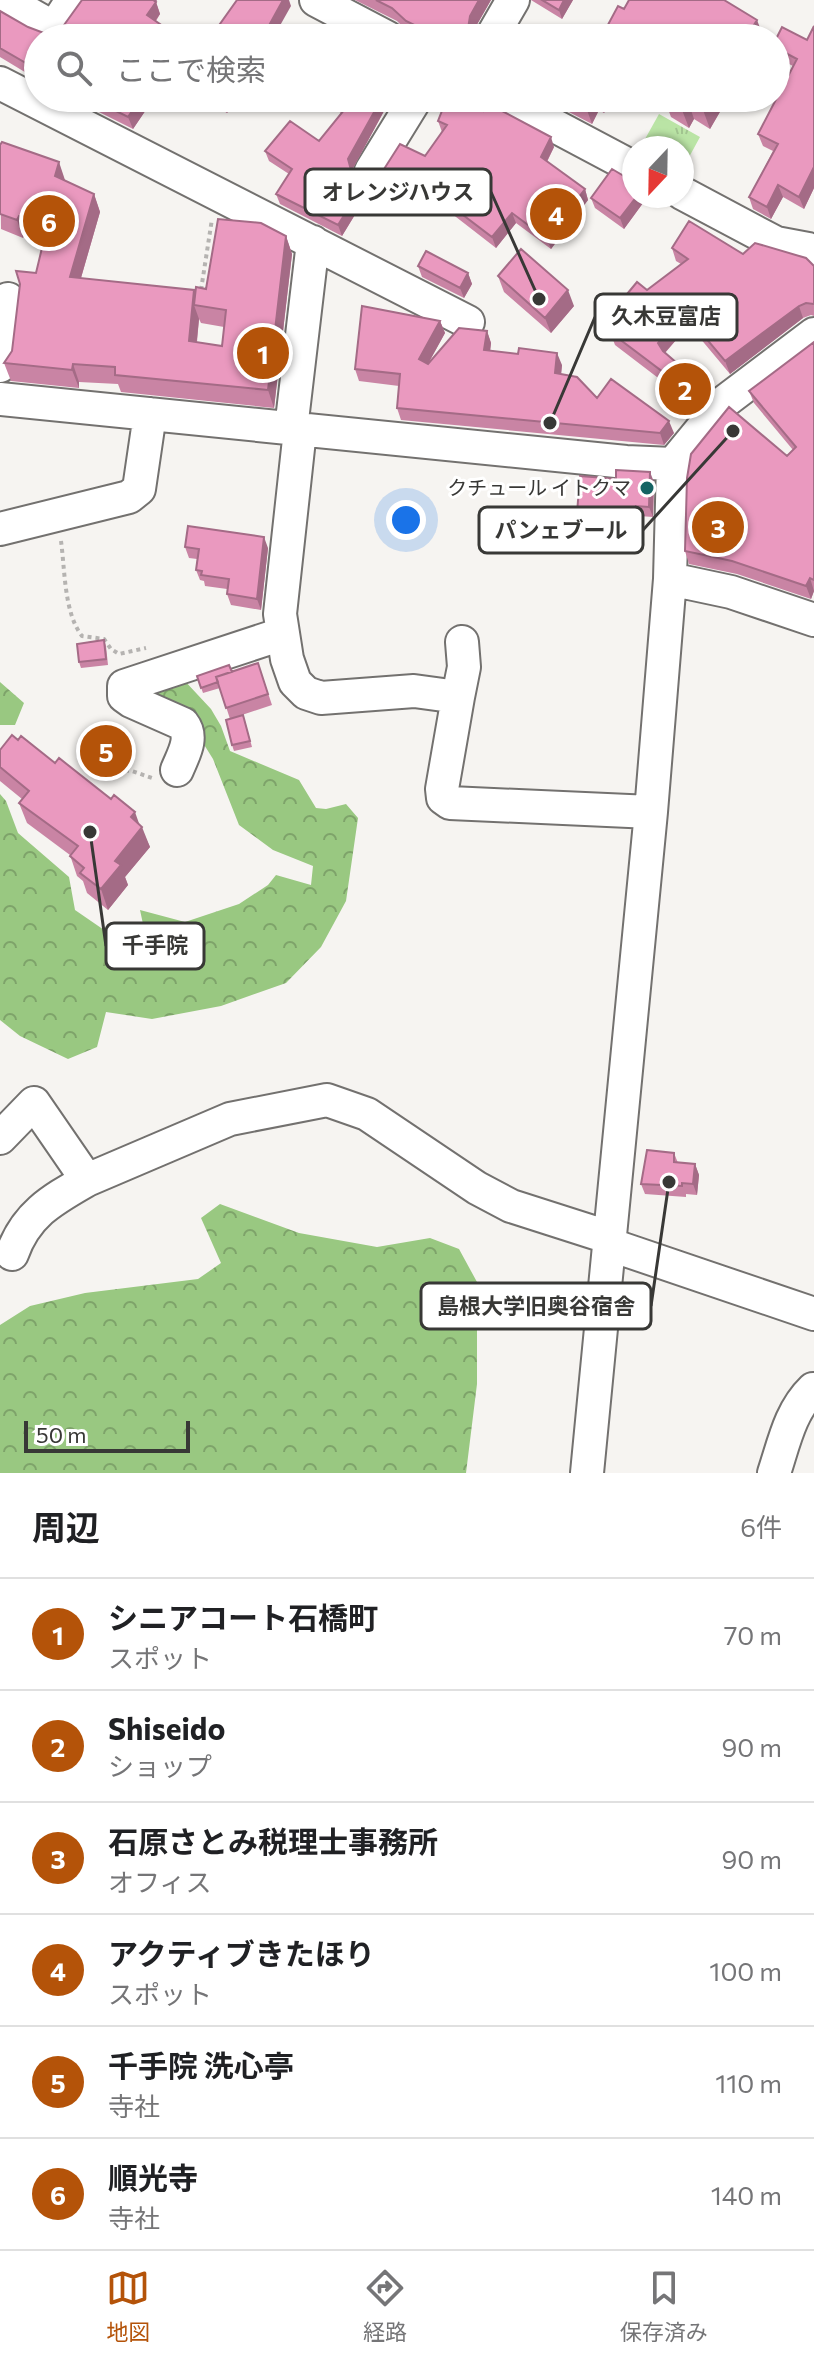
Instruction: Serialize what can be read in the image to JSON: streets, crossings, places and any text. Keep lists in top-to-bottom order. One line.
{"places":["オレンジハウス","久木豆富店","パンェブール","クチュール イトクマ","千手院","島根大学旧奥谷宿舎"],"scale_bar":"50 m","north":"bottom","page":{"search":"ここで検索","pins":["4","6","1","2","3","5"],"scale":"50 m","heading":["周辺","6件"],"list":[{"mark":"1","name":"シニアコート石橋町","note":"スポット","value":"70 m"},{"mark":"2","name":"Shiseido","note":"ショップ","value":"90 m"},{"mark":"3","name":"石原さとみ税理士事務所","note":"オフィス","value":"90 m"},{"mark":"4","name":"アクティブきたほり","note":"スポット","value":"100 m"},{"mark":"5","name":"千手院 洗心亭","note":"寺社","value":"110 m"},{"mark":"6","name":"順光寺","note":"寺社","value":"140 m"}],"nav":["地図","経路","保存済み"]}}
